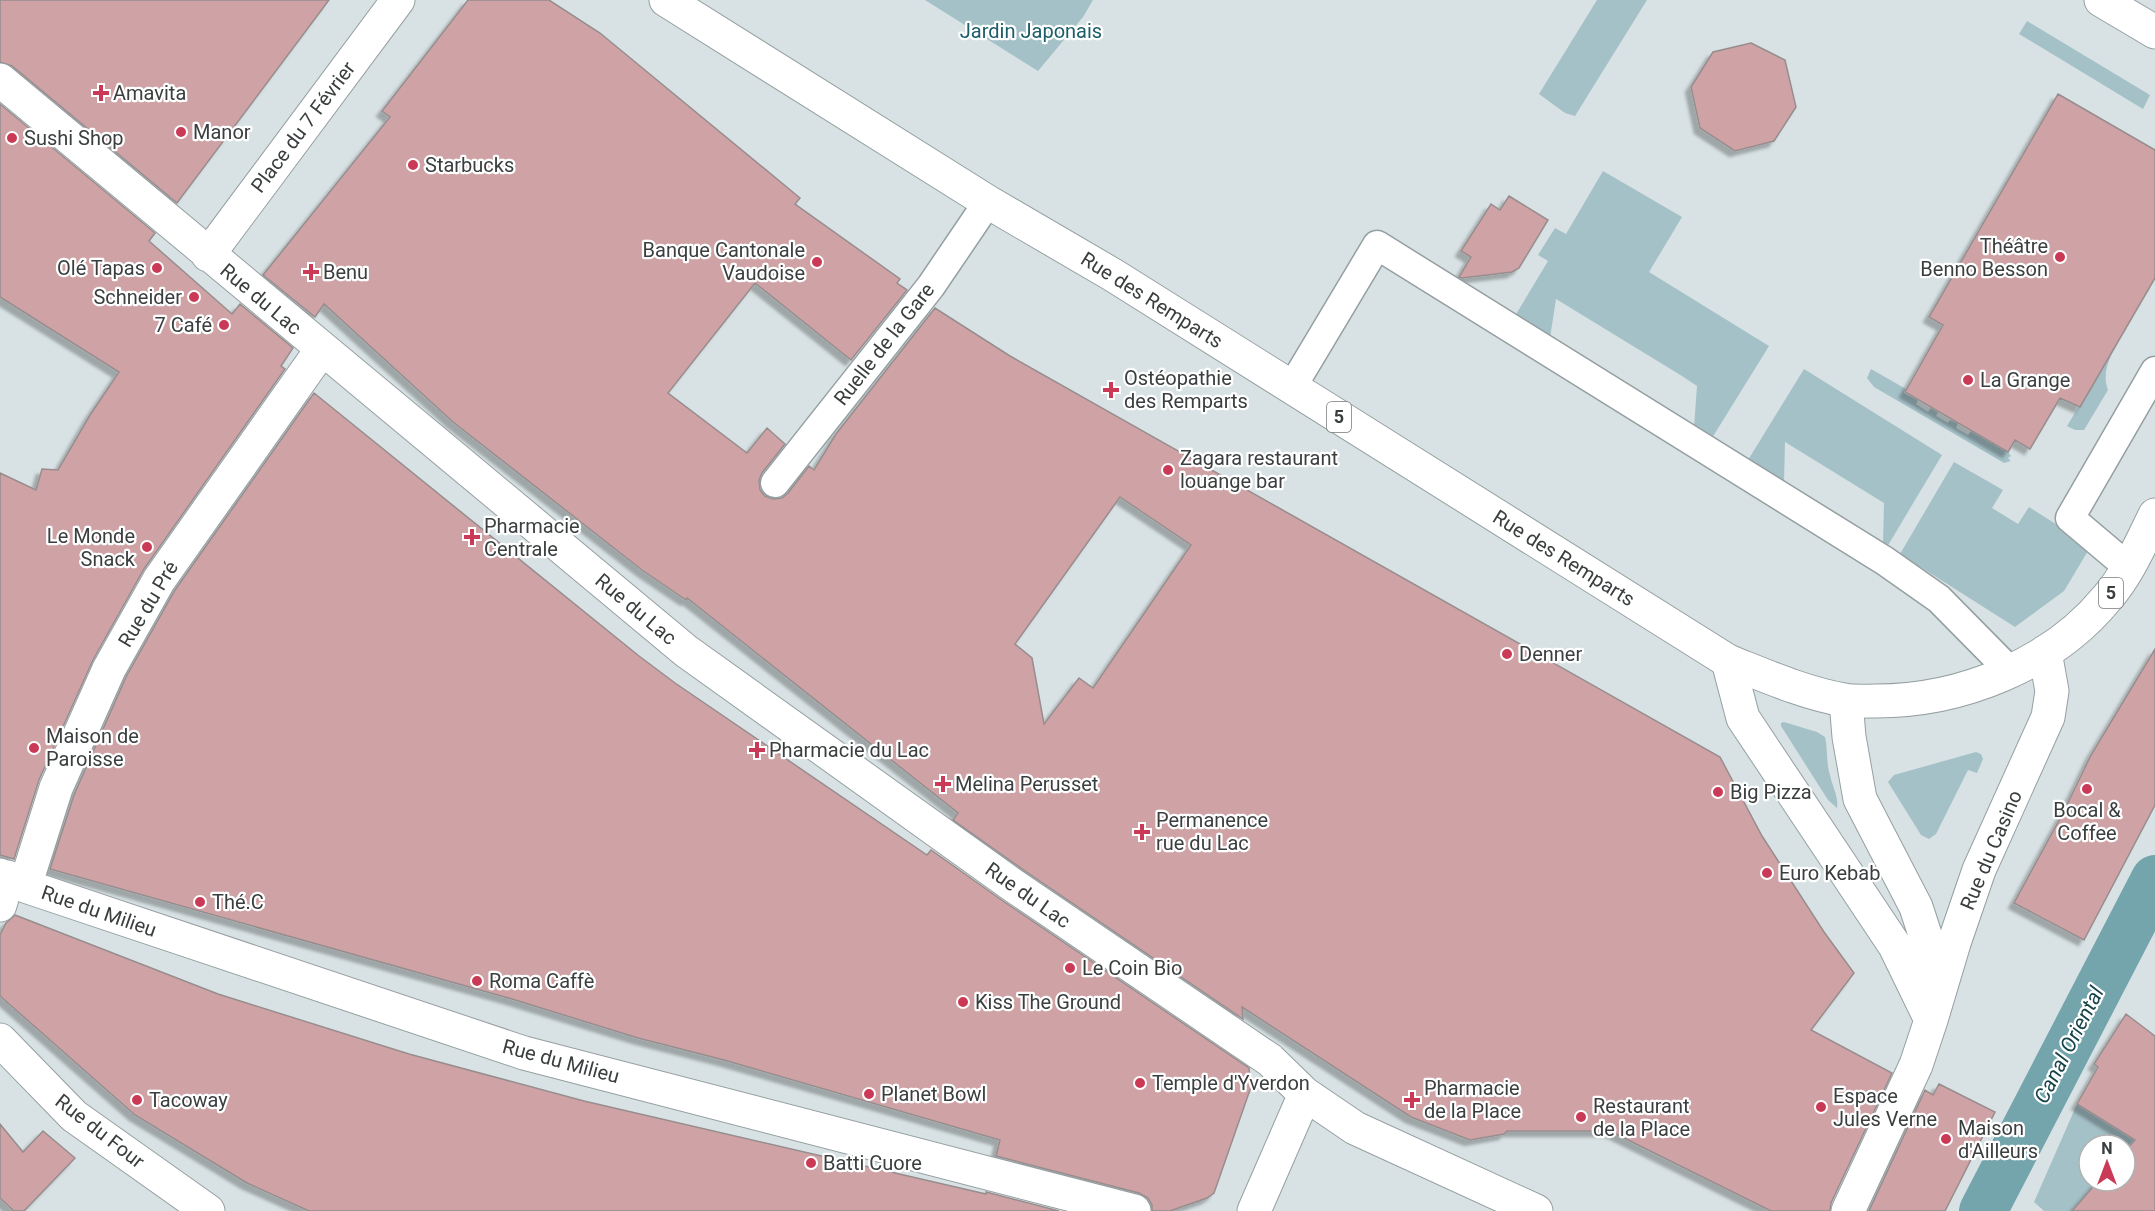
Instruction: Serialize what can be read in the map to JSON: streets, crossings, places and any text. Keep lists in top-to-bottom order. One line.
{"streets":{"street":["Place du 7 Février","Rue du Lac","Rue des Remparts","5","Rue du Pré","Rue du Casino","Rue du Milieu","Rue du Four"],"lane":["Ruelle de la Gare"]},"crossings":[["Place du 7 Février","Rue du Lac"],["Rue du Lac","Rue du Pré"],["Rue des Remparts","Ruelle de la Gare"],["Rue des Remparts","5"],["Rue des Remparts","Rue du Casino"],["5","Rue du Casino"],["Rue du Pré","Rue du Milieu"]],"water":["Canal Oriental"],"parks":["Jardin Japonais"],"places":{"health":["Amavita","Benu","Ostéopathie des Remparts","Pharmacie Centrale","Pharmacie du Lac","Melina Perusset","Permanence rue du Lac","Pharmacie de la Place"],"other":["Manor","Sushi Shop","Starbucks","Théâtre Benno Besson","Banque Cantonale Vaudoise","Olé Tapas","Schneider","7 Café","La Grange","Zagara restaurant louange bar","Le Monde Snack","Denner","Maison de Paroisse","Bocal & Coffee","Big Pizza","Euro Kebab","Thé.C","Le Coin Bio","Roma Caffè","Kiss The Ground","Temple d'Yverdon","Planet Bowl","Tacoway","Espace Jules Verne","Restaurant de la Place","Maison d'Ailleurs","Batti Cuore"]},"north":"top"}
